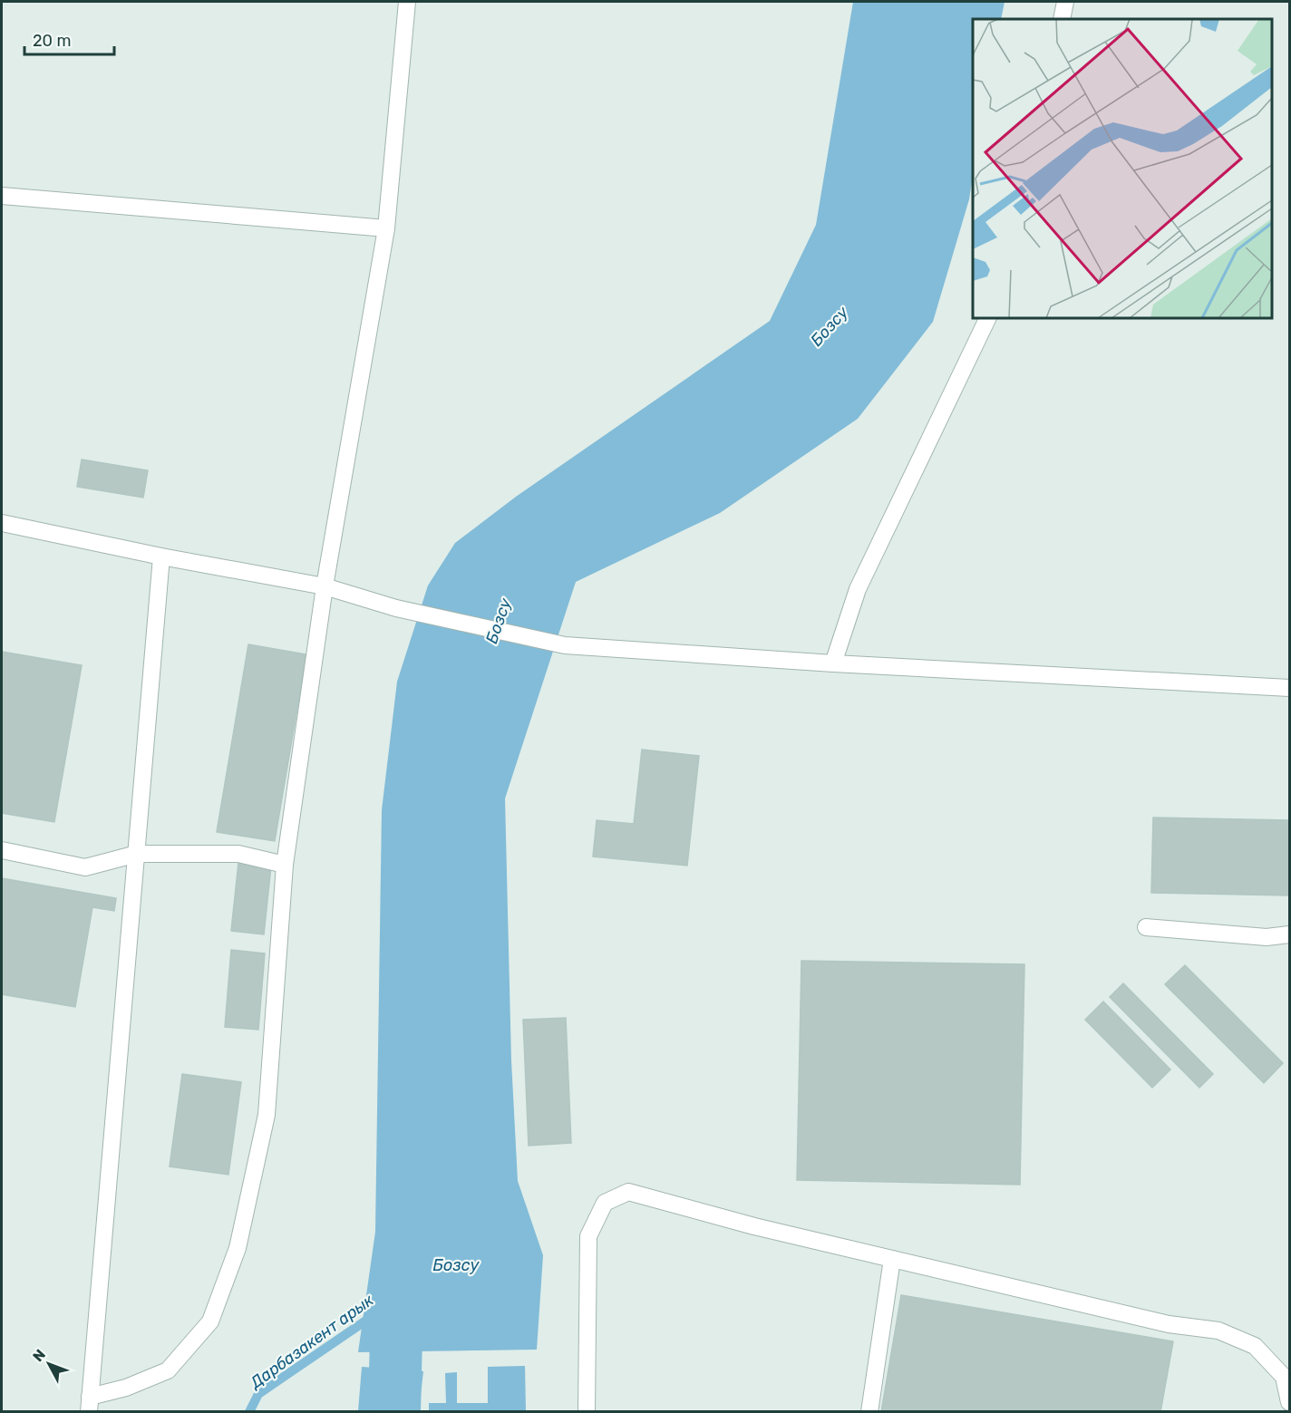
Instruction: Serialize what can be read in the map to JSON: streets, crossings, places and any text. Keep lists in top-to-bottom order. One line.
{"water":["Бозсу","Дарбазакент арык"],"scale_bar":"20 m","north":"top left"}
